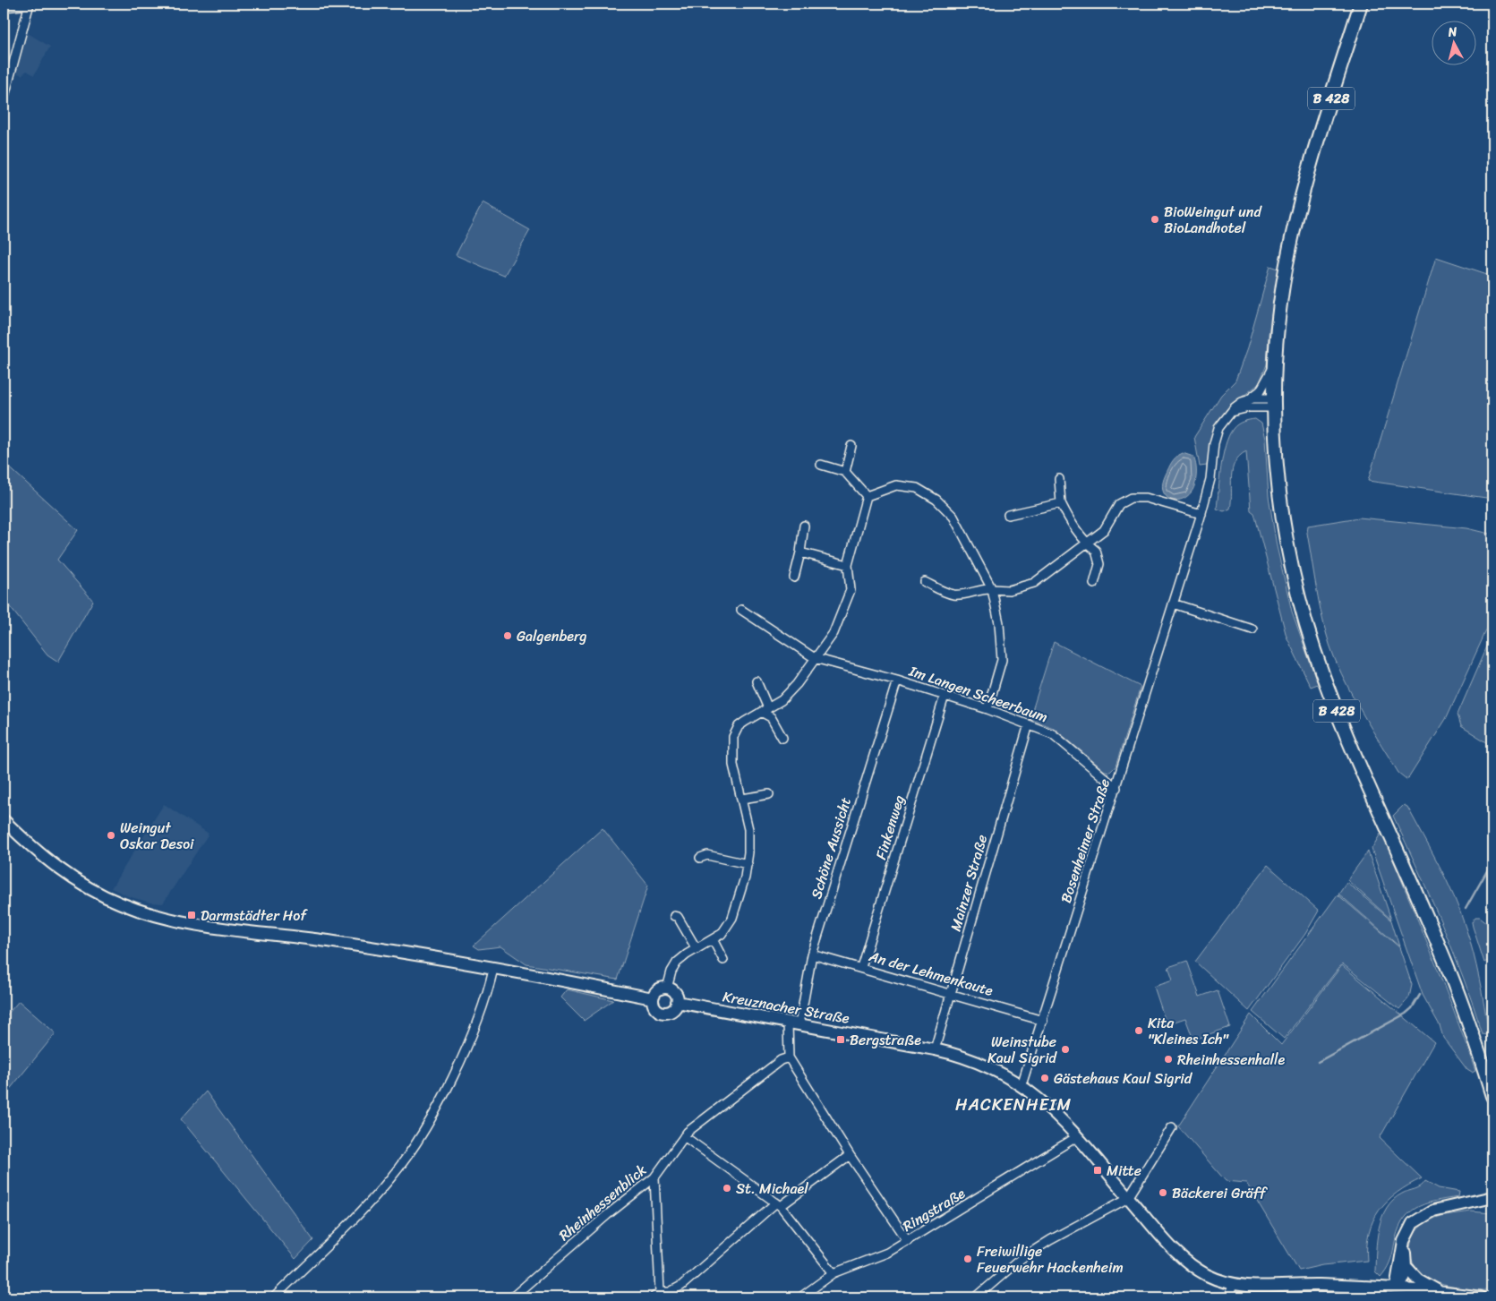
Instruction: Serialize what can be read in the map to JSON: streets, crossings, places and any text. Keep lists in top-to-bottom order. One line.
{"streets":{"main road":["B 428","Kreuznacher Straße"],"street":["Im Langen Scheerbaum","Finkenweg","Bosenheimer Straße","Schöne Aussicht","Mainzer Straße","An der Lehmenkaute","Rheinhessenblick","Ringstraße"]},"crossings":[["Im Langen Scheerbaum","Finkenweg"],["Im Langen Scheerbaum","Bosenheimer Straße"],["Im Langen Scheerbaum","Schöne Aussicht"],["Im Langen Scheerbaum","Mainzer Straße"],["Finkenweg","An der Lehmenkaute"],["Bosenheimer Straße","An der Lehmenkaute"],["Bosenheimer Straße","Kreuznacher Straße"],["Schöne Aussicht","An der Lehmenkaute"],["Schöne Aussicht","Kreuznacher Straße"],["Mainzer Straße","An der Lehmenkaute"],["Mainzer Straße","Kreuznacher Straße"],["Kreuznacher Straße","Ringstraße"]],"districts":["HACKENHEIM"],"places":{"other":["BioWeingut und BioLandhotel","Galgenberg","Weingut Oskar Desoi","Kita \"Kleines Ich\"","Weinstube Kaul Sigrid","Rheinhessenhalle","Gästehaus Kaul Sigrid","St. Michael","Bäckerei Gräff","Freiwillige Feuerwehr Hackenheim"],"transit":["Darmstädter Hof","Bergstraße","Mitte"]},"north":"top"}
